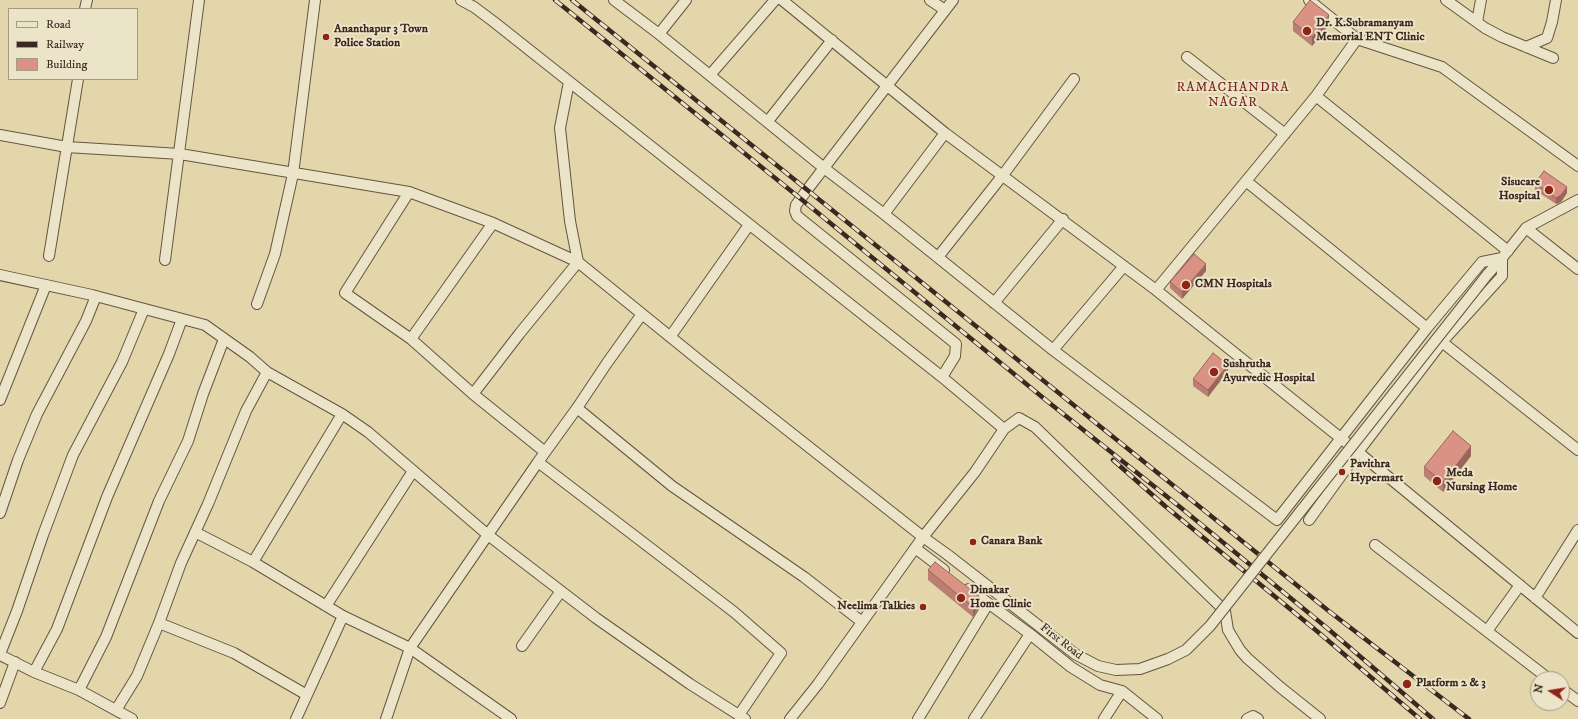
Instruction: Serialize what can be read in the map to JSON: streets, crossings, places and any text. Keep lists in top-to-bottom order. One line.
{"streets":{"street":["First Road"]},"districts":["RAMACHANDRA NAGAR"],"places":["Dr. K.Subramanyam Memorial ENT Clinic","Ananthapur 3 Town Police Station","Sisucare Hospital","CMN Hospitals","Sushrutha Ayurvedic Hospital","Pavithra Hypermart","Meda Nursing Home","Canara Bank","Dinakar Home Clinic","Neelima Talkies","Platform 2 & 3"],"legend":["Road","Railway","Building"],"north":"left"}
